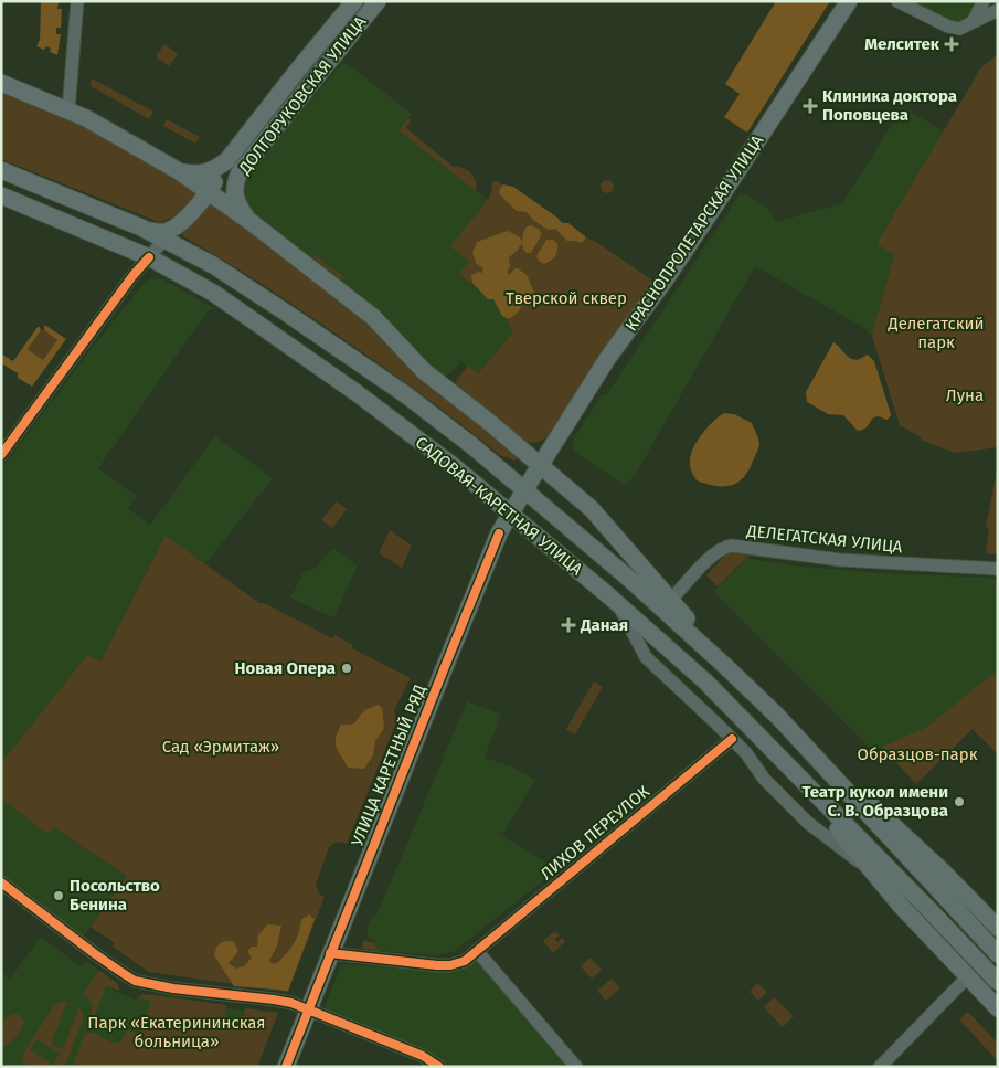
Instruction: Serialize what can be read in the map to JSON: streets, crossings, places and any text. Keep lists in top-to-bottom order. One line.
{"streets":{"main road":["ДОЛГОРУКОВСКАЯ УЛИЦА","КРАСНОПРОЛЕТАРСКАЯ УЛИЦА","САДОВАЯ-КАРЕТНАЯ УЛИЦА","УЛИЦА КАРЕТНЫЙ РЯД"],"street":["ДЕЛЕГАТСКАЯ УЛИЦА","ЛИХОВ ПЕРЕУЛОК"]},"crossings":[["ДОЛГОРУКОВСКАЯ УЛИЦА","САДОВАЯ-КАРЕТНАЯ УЛИЦА"],["КРАСНОПРОЛЕТАРСКАЯ УЛИЦА","САДОВАЯ-КАРЕТНАЯ УЛИЦА"],["КРАСНОПРОЛЕТАРСКАЯ УЛИЦА","УЛИЦА КАРЕТНЫЙ РЯД"],["САДОВАЯ-КАРЕТНАЯ УЛИЦА","ДЕЛЕГАТСКАЯ УЛИЦА"],["САДОВАЯ-КАРЕТНАЯ УЛИЦА","УЛИЦА КАРЕТНЫЙ РЯД"],["УЛИЦА КАРЕТНЫЙ РЯД","ЛИХОВ ПЕРЕУЛОК"]],"parks":["Тверской сквер","Делегатский парк","Луна","Сад «Эрмитаж»","Образцов-парк","Парк «Екатерининская больница»"],"places":{"health":["Мелситек","Клиника доктора Поповцева","Даная"],"other":["Новая Опера","Театр кукол имени С. В. Образцова","Посольство Бенина"]}}
